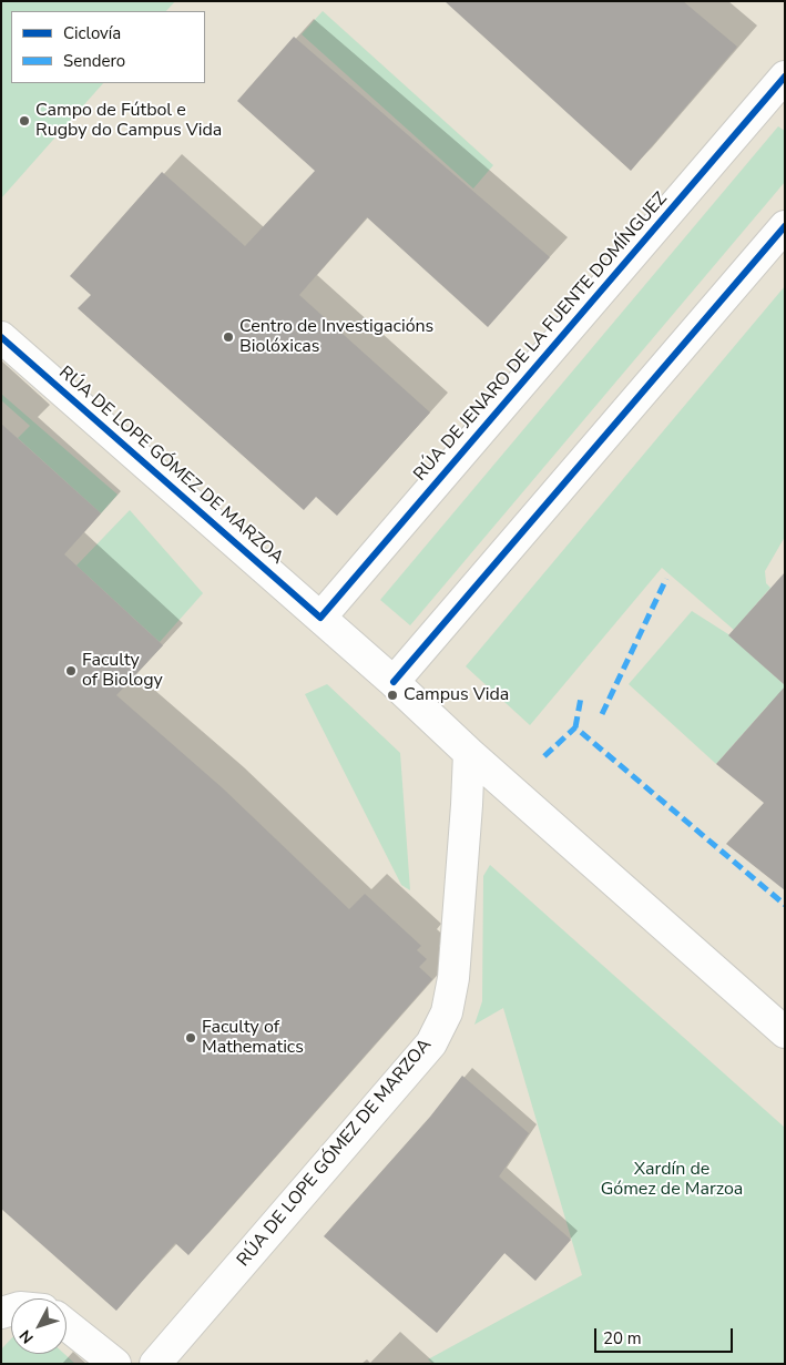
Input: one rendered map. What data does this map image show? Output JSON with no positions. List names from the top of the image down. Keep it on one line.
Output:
{"streets":{"street":["RÚA DE JENARO DE LA FUENTE DOMÍNGUEZ","RÚA DE LOPE GÓMEZ DE MARZOA"]},"crossings":[["RÚA DE JENARO DE LA FUENTE DOMÍNGUEZ","RÚA DE LOPE GÓMEZ DE MARZOA"]],"parks":["Xardín de Gómez de Marzoa"],"places":["Campo de Fútbol e Rugby do Campus Vida","Centro de Investigacións Biolóxicas","Faculty of Biology","Campus Vida","Faculty of Mathematics"],"legend":["Ciclovía","Sendero"],"scale_bar":"20 m","north":"bottom left"}
